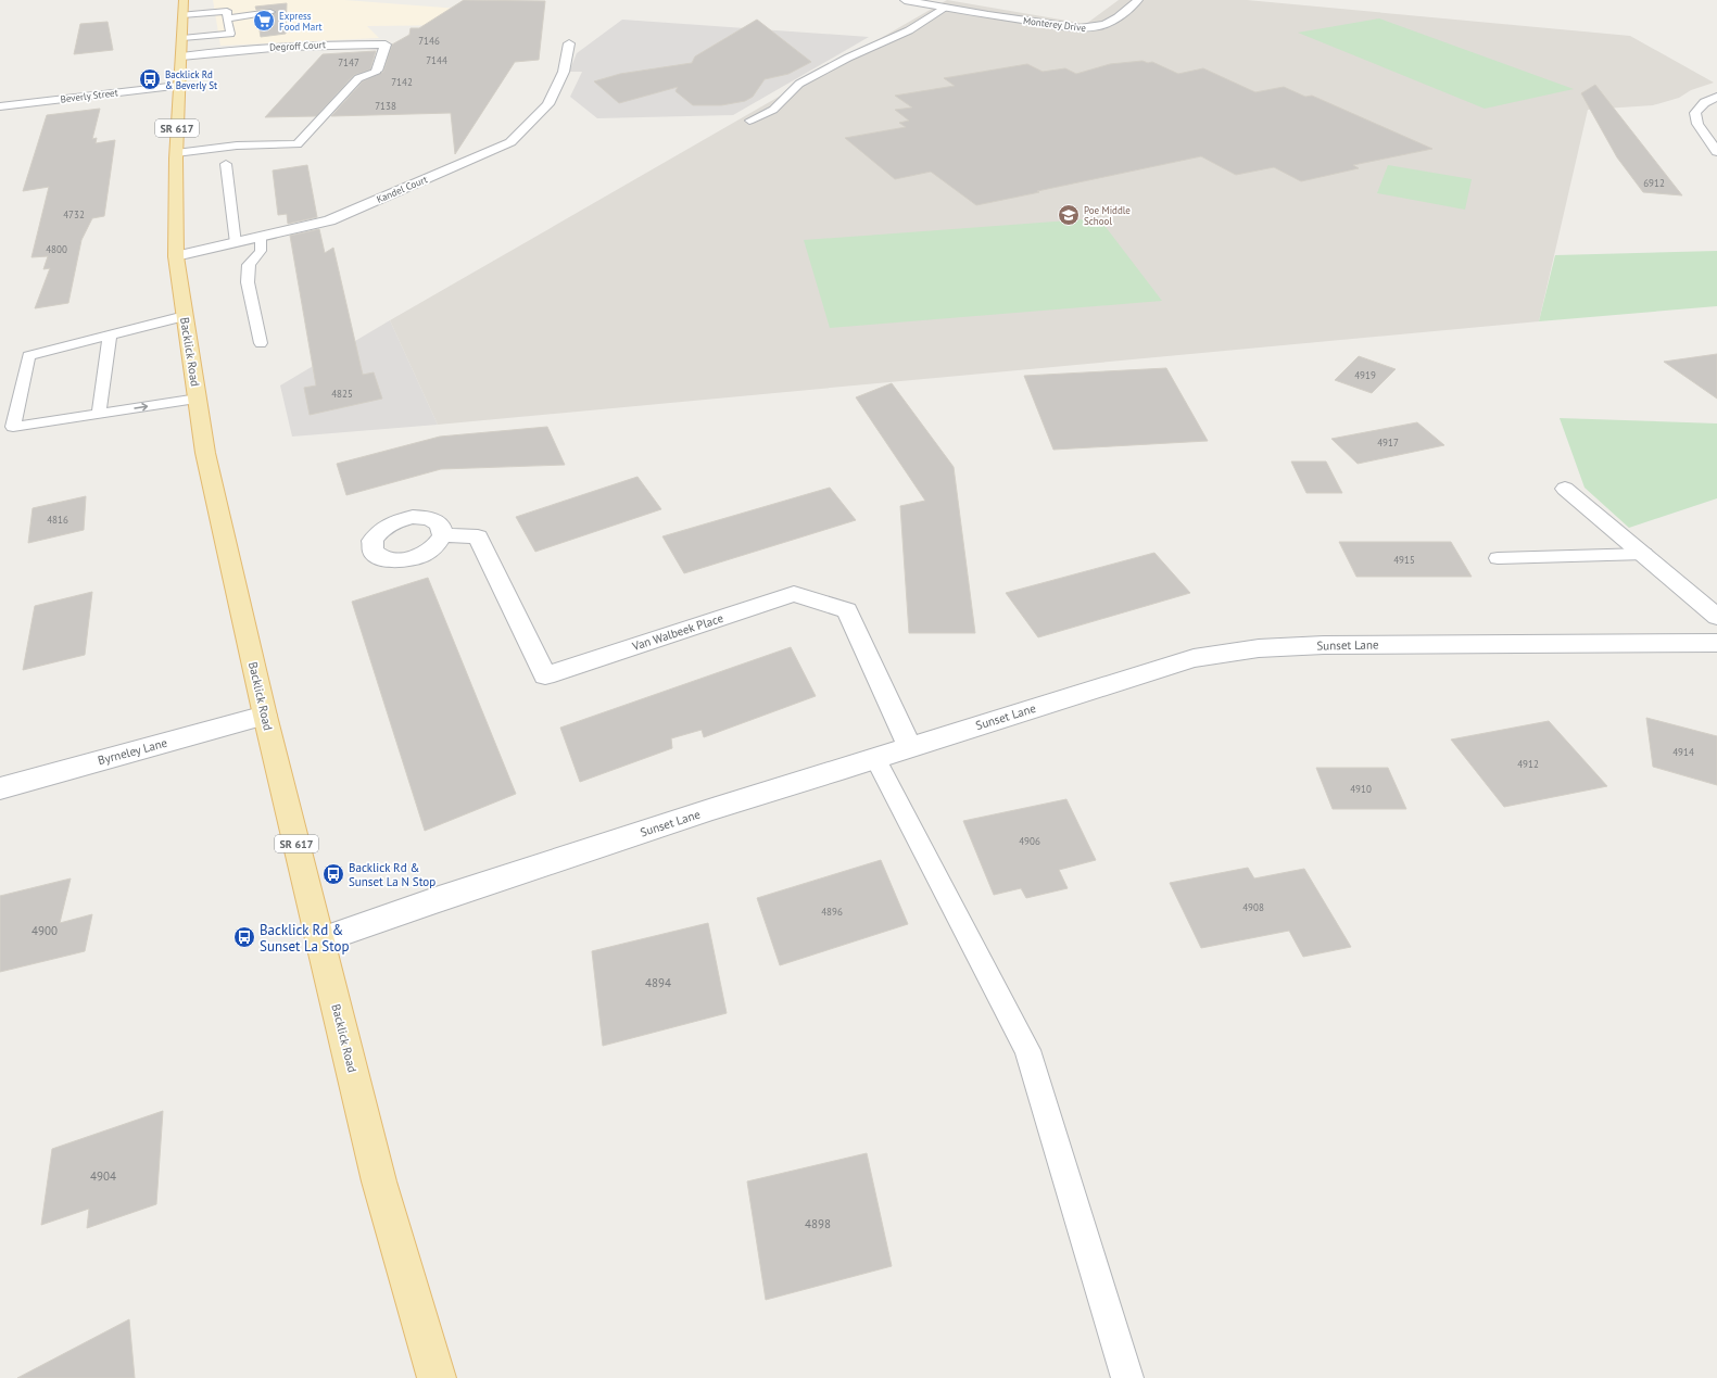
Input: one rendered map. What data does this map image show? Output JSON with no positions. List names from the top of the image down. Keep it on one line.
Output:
{"streets":{"main road":["SR 617","Backlick Road"],"street":["Monterey Drive","Degroff Court","Beverly Street","Kandel Court","Van Walbeek Place","Sunset Lane","Byrneley Lane"]},"crossings":[["Degroff Court","Backlick Road"],["Beverly Street","Backlick Road"],["Kandel Court","Backlick Road"],["Backlick Road","Sunset Lane"],["Backlick Road","Byrneley Lane"],["Van Walbeek Place","Sunset Lane"]],"places":{"supermarket":["Express Food Mart"],"bus stop":["Backlick Rd & Beverly St","Backlick Rd & Sunset La N Stop","Backlick Rd & Sunset La Stop"],"school or university":["Poe Middle School"]},"house_numbers":["7146","7144","7147","7142","7138","6912","4732","4800","4919","4825","4917","4816","4915","4914","4912","4910","4906","4908","4896","4900","4894","4904","4898"]}
